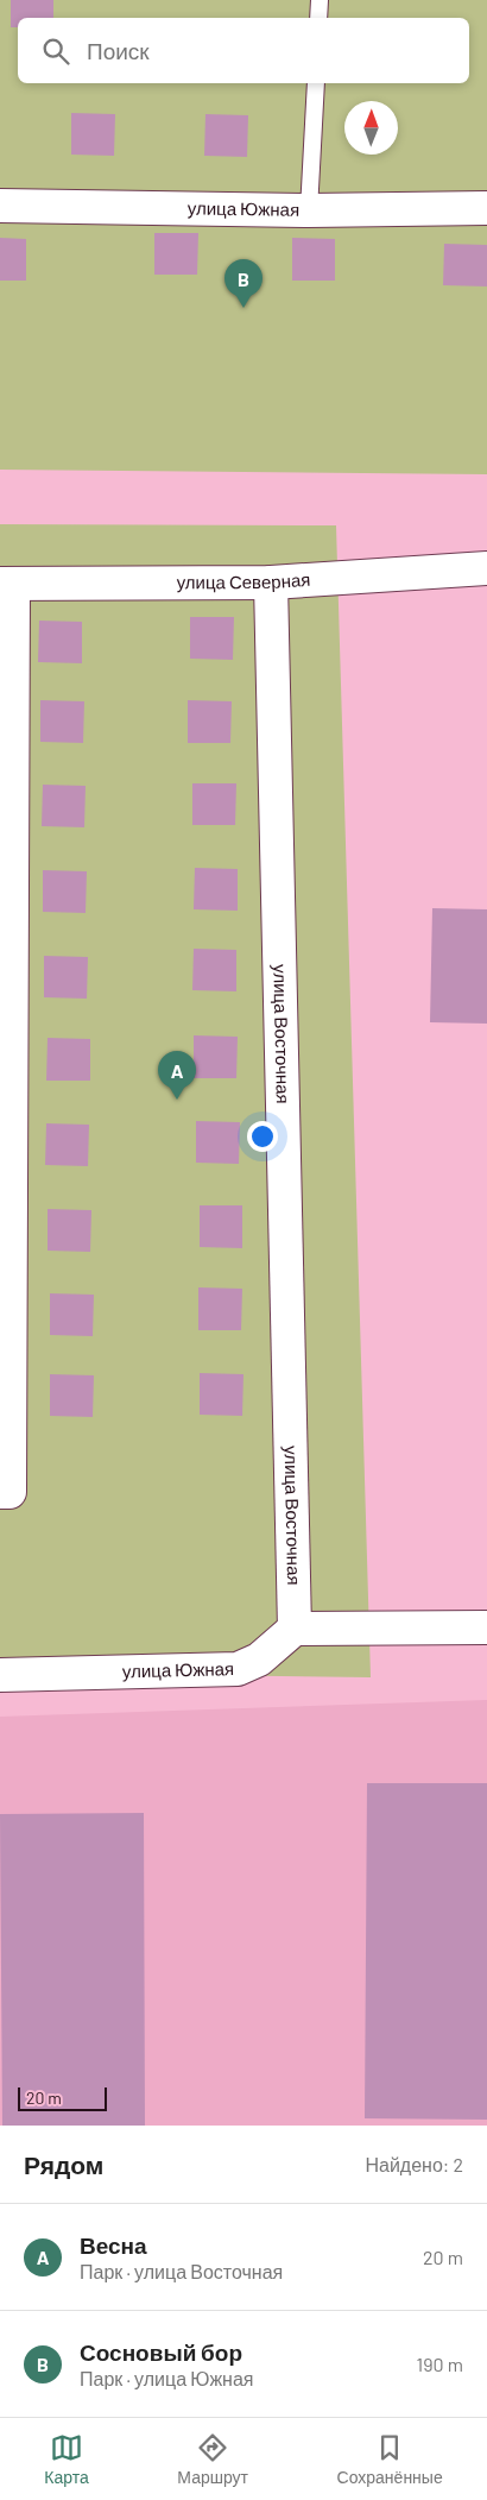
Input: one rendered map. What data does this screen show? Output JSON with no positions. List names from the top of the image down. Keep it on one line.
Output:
{"streets":{"street":["улица Южная","улица Северная","улица Восточная"]},"crossings":[["улица Южная","улица Восточная"],["улица Северная","улица Восточная"]],"scale_bar":"20 m","north":"top","page":{"search":"Поиск","pins":["B","A"],"scale":"20 m","heading":["Рядом","Найдено: 2"],"list":[{"mark":"A","name":"Весна","note":"Парк · улица Восточная","value":"20 m"},{"mark":"B","name":"Сосновый бор","note":"Парк · улица Южная","value":"190 m"}],"nav":["Карта","Маршрут","Сохранённые"]}}
